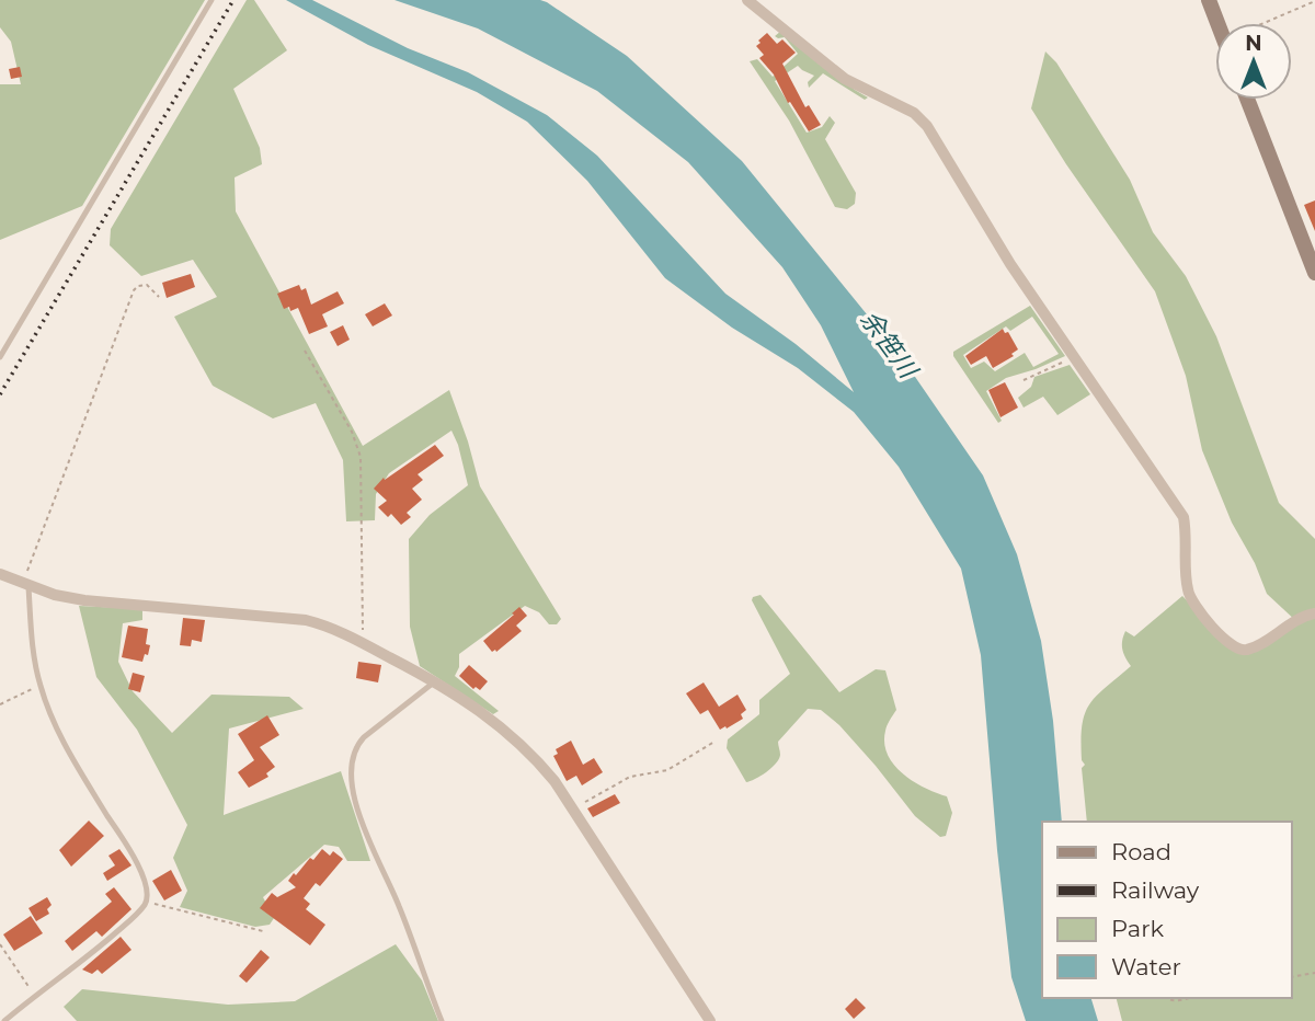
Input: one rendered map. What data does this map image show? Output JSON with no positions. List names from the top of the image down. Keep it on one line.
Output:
{"water":["余笹川"],"legend":["Road","Railway","Park","Water"],"north":"top"}
